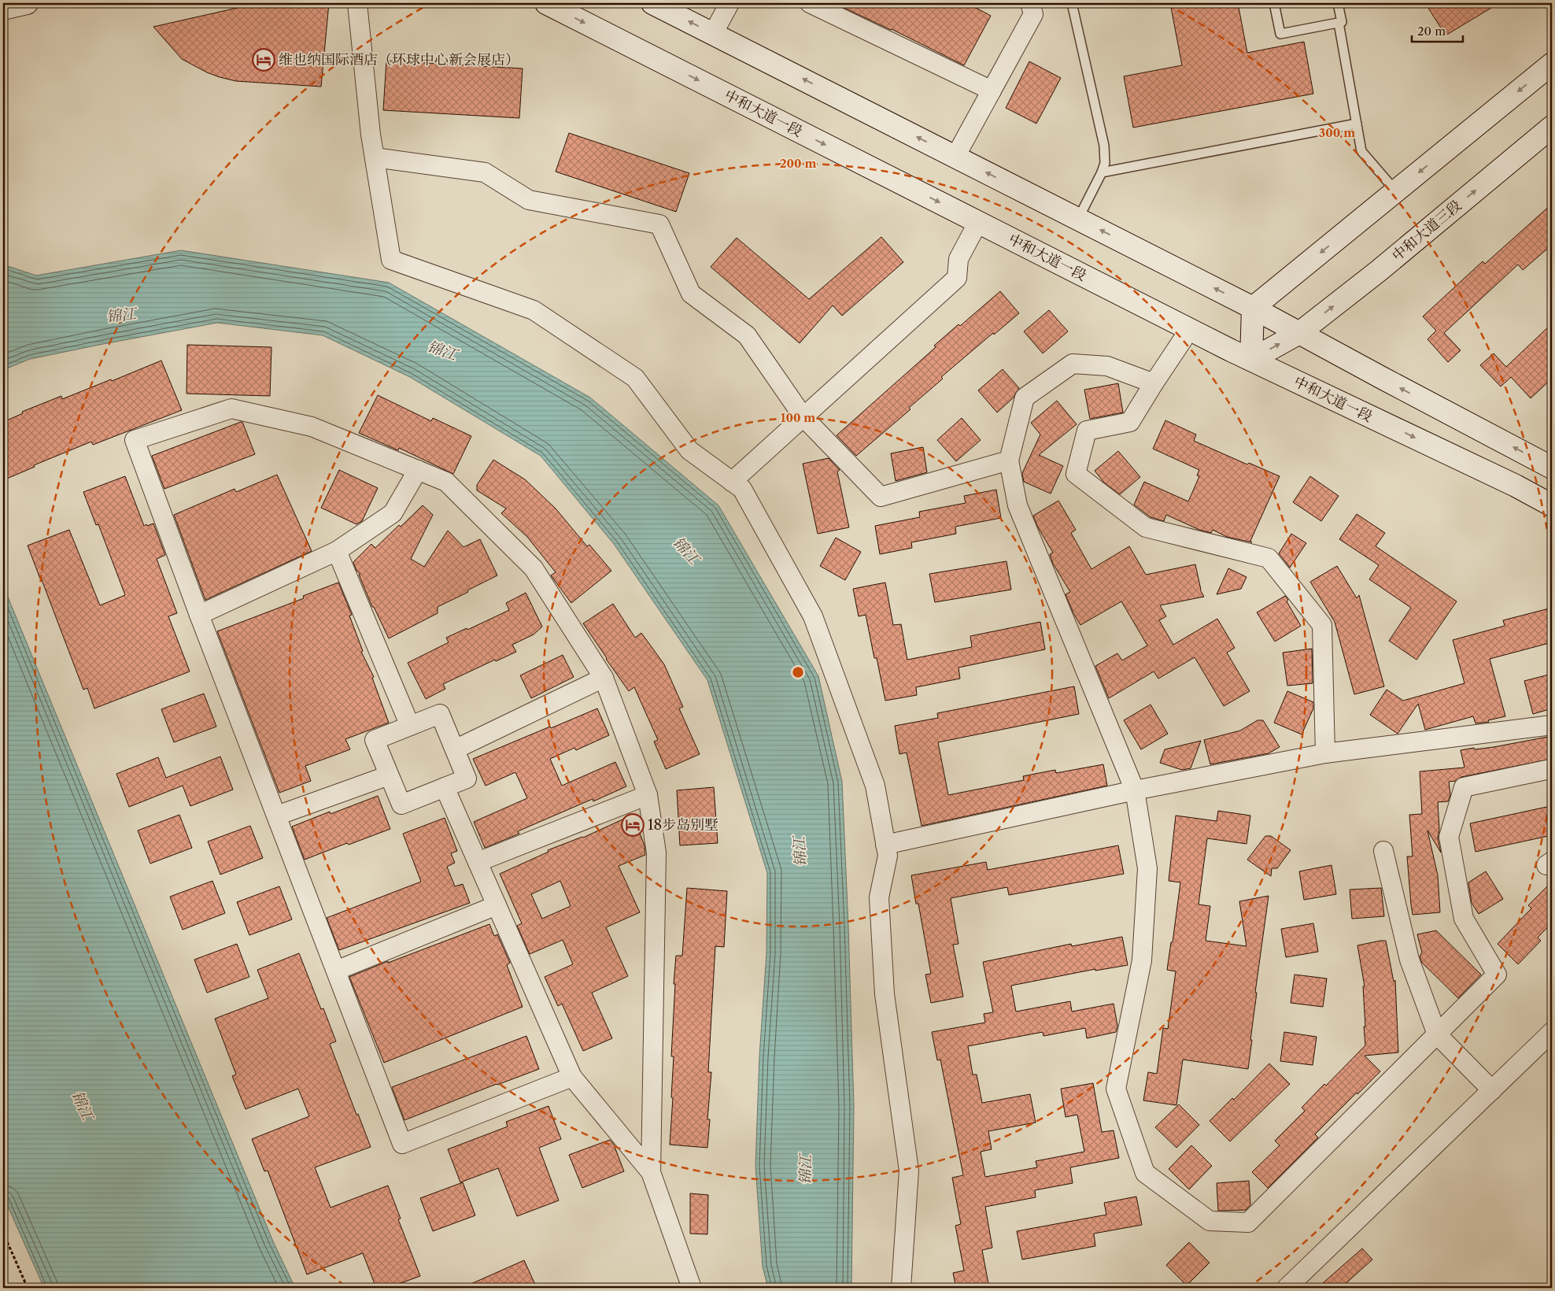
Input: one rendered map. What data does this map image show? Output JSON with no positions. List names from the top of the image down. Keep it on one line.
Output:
{"streets":{"main road":["中和大道一段","中和大道三段"]},"crossings":[["中和大道一段","中和大道三段"]],"water":["锦江"],"places":{"hotel":["维也纳国际酒店（环球中心新会展店）","18步岛别墅"]},"scale_bar":"20 m","rings":["300 m","200 m","100 m"]}
